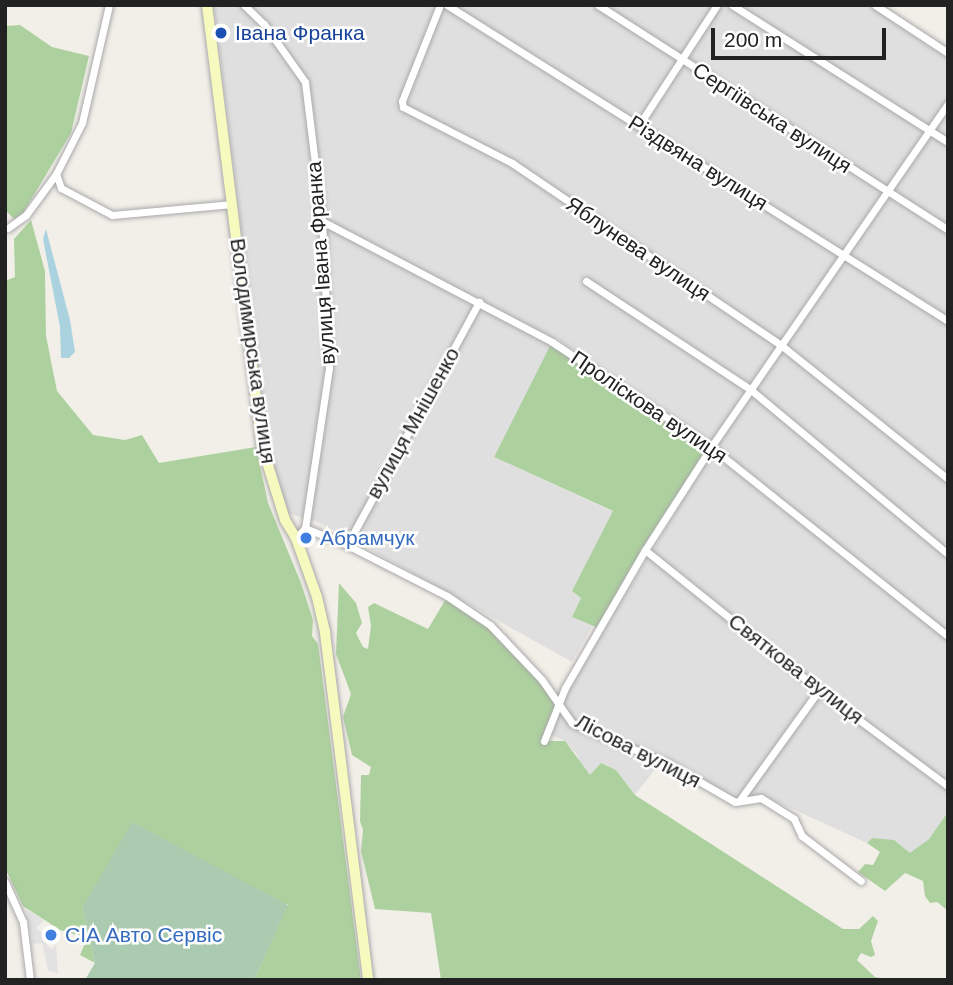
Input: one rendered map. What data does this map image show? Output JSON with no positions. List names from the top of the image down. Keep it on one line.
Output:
{"streets":{"main road":["Володимирська вулиця"],"street":["Сергіївська вулиця","Різдвяна вулиця","Яблунева вулиця","вулиця Івана Франка","Проліскова вулиця","вулиця Мнішенко","Святкова вулиця","Лісова вулиця"]},"crossings":[["вулиця Івана Франка","Проліскова вулиця"],["вулиця Івана Франка","Лісова вулиця"],["Проліскова вулиця","вулиця Мнішенко"],["вулиця Мнішенко","Лісова вулиця"]],"places":["Івана Франка","Абрамчук","СІА Авто Сервіс"],"scale_bar":"200 m"}
